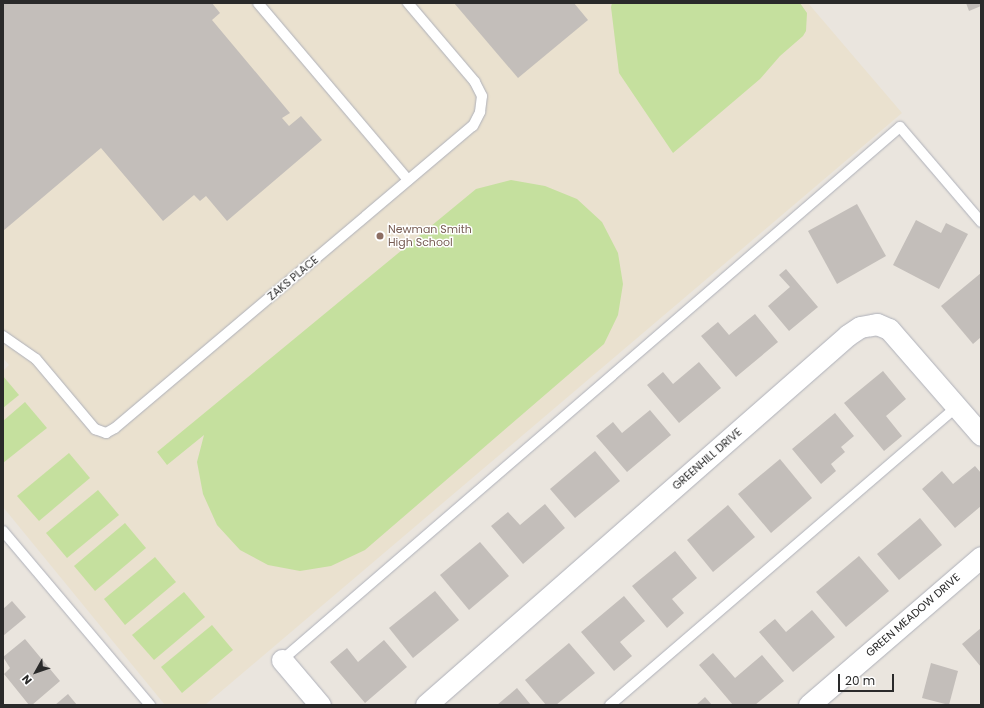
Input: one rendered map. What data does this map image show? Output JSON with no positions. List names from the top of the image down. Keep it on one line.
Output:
{"streets":{"street":["GREENHILL DRIVE","GREEN MEADOW DRIVE"],"lane":["ZAKS PLACE"]},"places":["Newman Smith High School"],"scale_bar":"20 m","north":"bottom left"}
